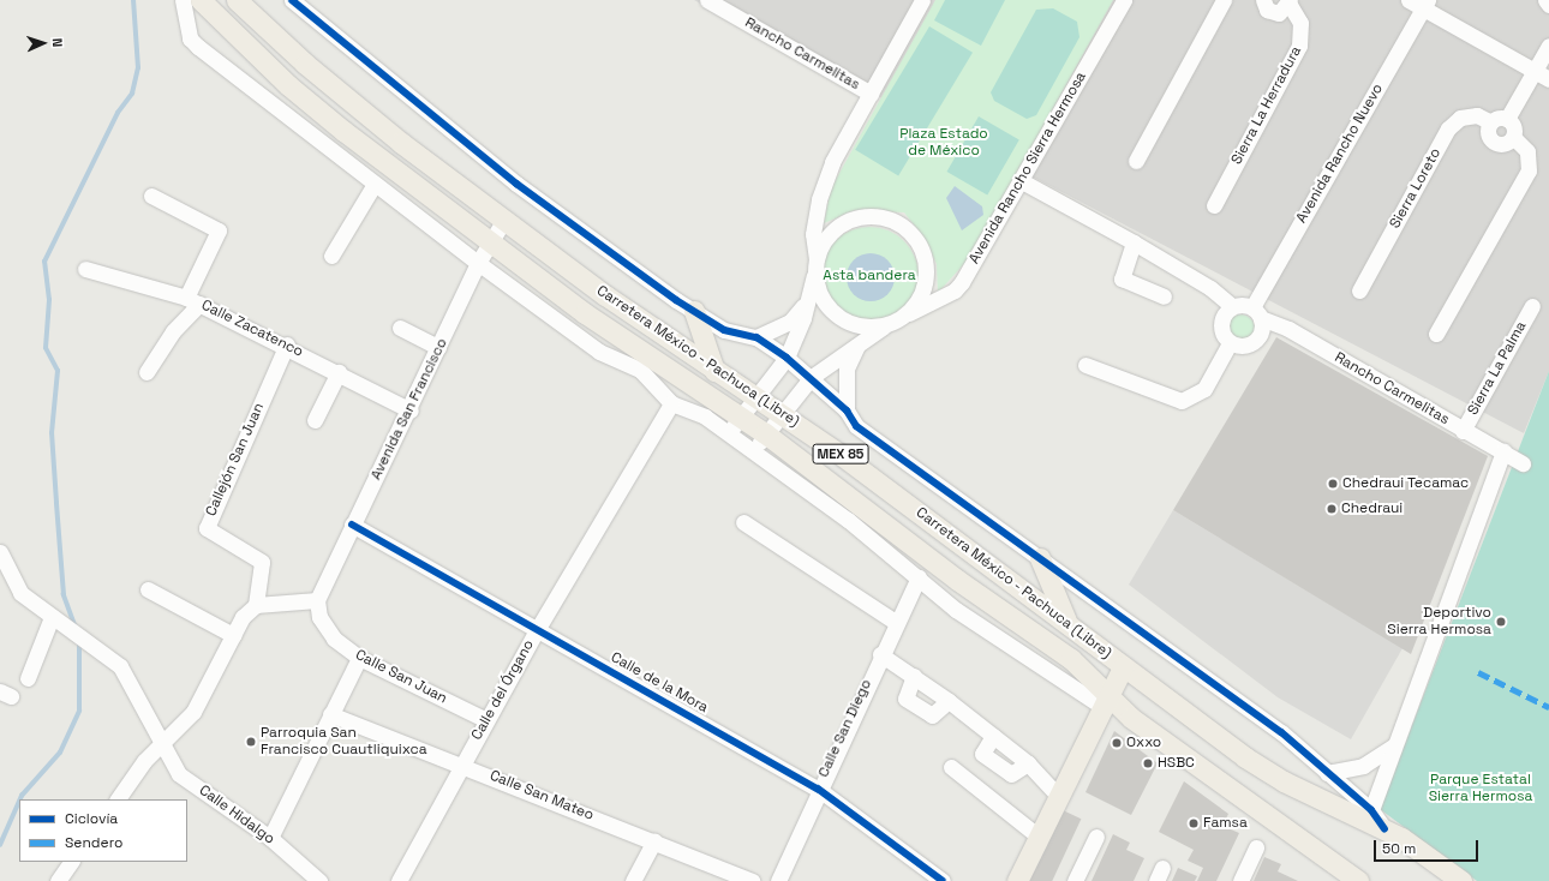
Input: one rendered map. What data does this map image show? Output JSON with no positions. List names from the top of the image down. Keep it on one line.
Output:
{"streets":{"main road":["Carretera México - Pachuca (Libre)","MEX 85"],"street":["Rancho Carmelitas","Sierra La Herradura","Avenida Rancho Nuevo","Avenida Rancho Sierra Hermosa","Sierra Loreto","Calle Zacatenco","Sierra La Palma","Avenida San Francisco","Callejón San Juan","Calle San Juan","Calle de la Mora","Calle del Órgano","Calle San Diego","Calle San Mateo","Calle Hidalgo"]},"crossings":[["Rancho Carmelitas","Avenida Rancho Nuevo"],["Rancho Carmelitas","Sierra La Palma"],["Calle Zacatenco","Avenida San Francisco"],["Calle Zacatenco","Callejón San Juan"],["Carretera México - Pachuca (Libre)","Avenida San Francisco"],["Avenida San Francisco","Calle San Juan"],["Avenida San Francisco","Calle de la Mora"],["Calle San Juan","Calle del Órgano"],["Calle de la Mora","Calle del Órgano"],["Calle de la Mora","Calle San Diego"],["Calle del Órgano","Calle San Mateo"]],"parks":["Plaza Estado de México","Asta bandera","Parque Estatal Sierra Hermosa"],"places":["Chedraui Tecamac","Chedraui","Deportivo Sierra Hermosa","Parroquia San Francisco Cuautliquixca","Oxxo","HSBC","Famsa"],"legend":["Ciclovía","Sendero"],"scale_bar":"50 m","north":"right"}
